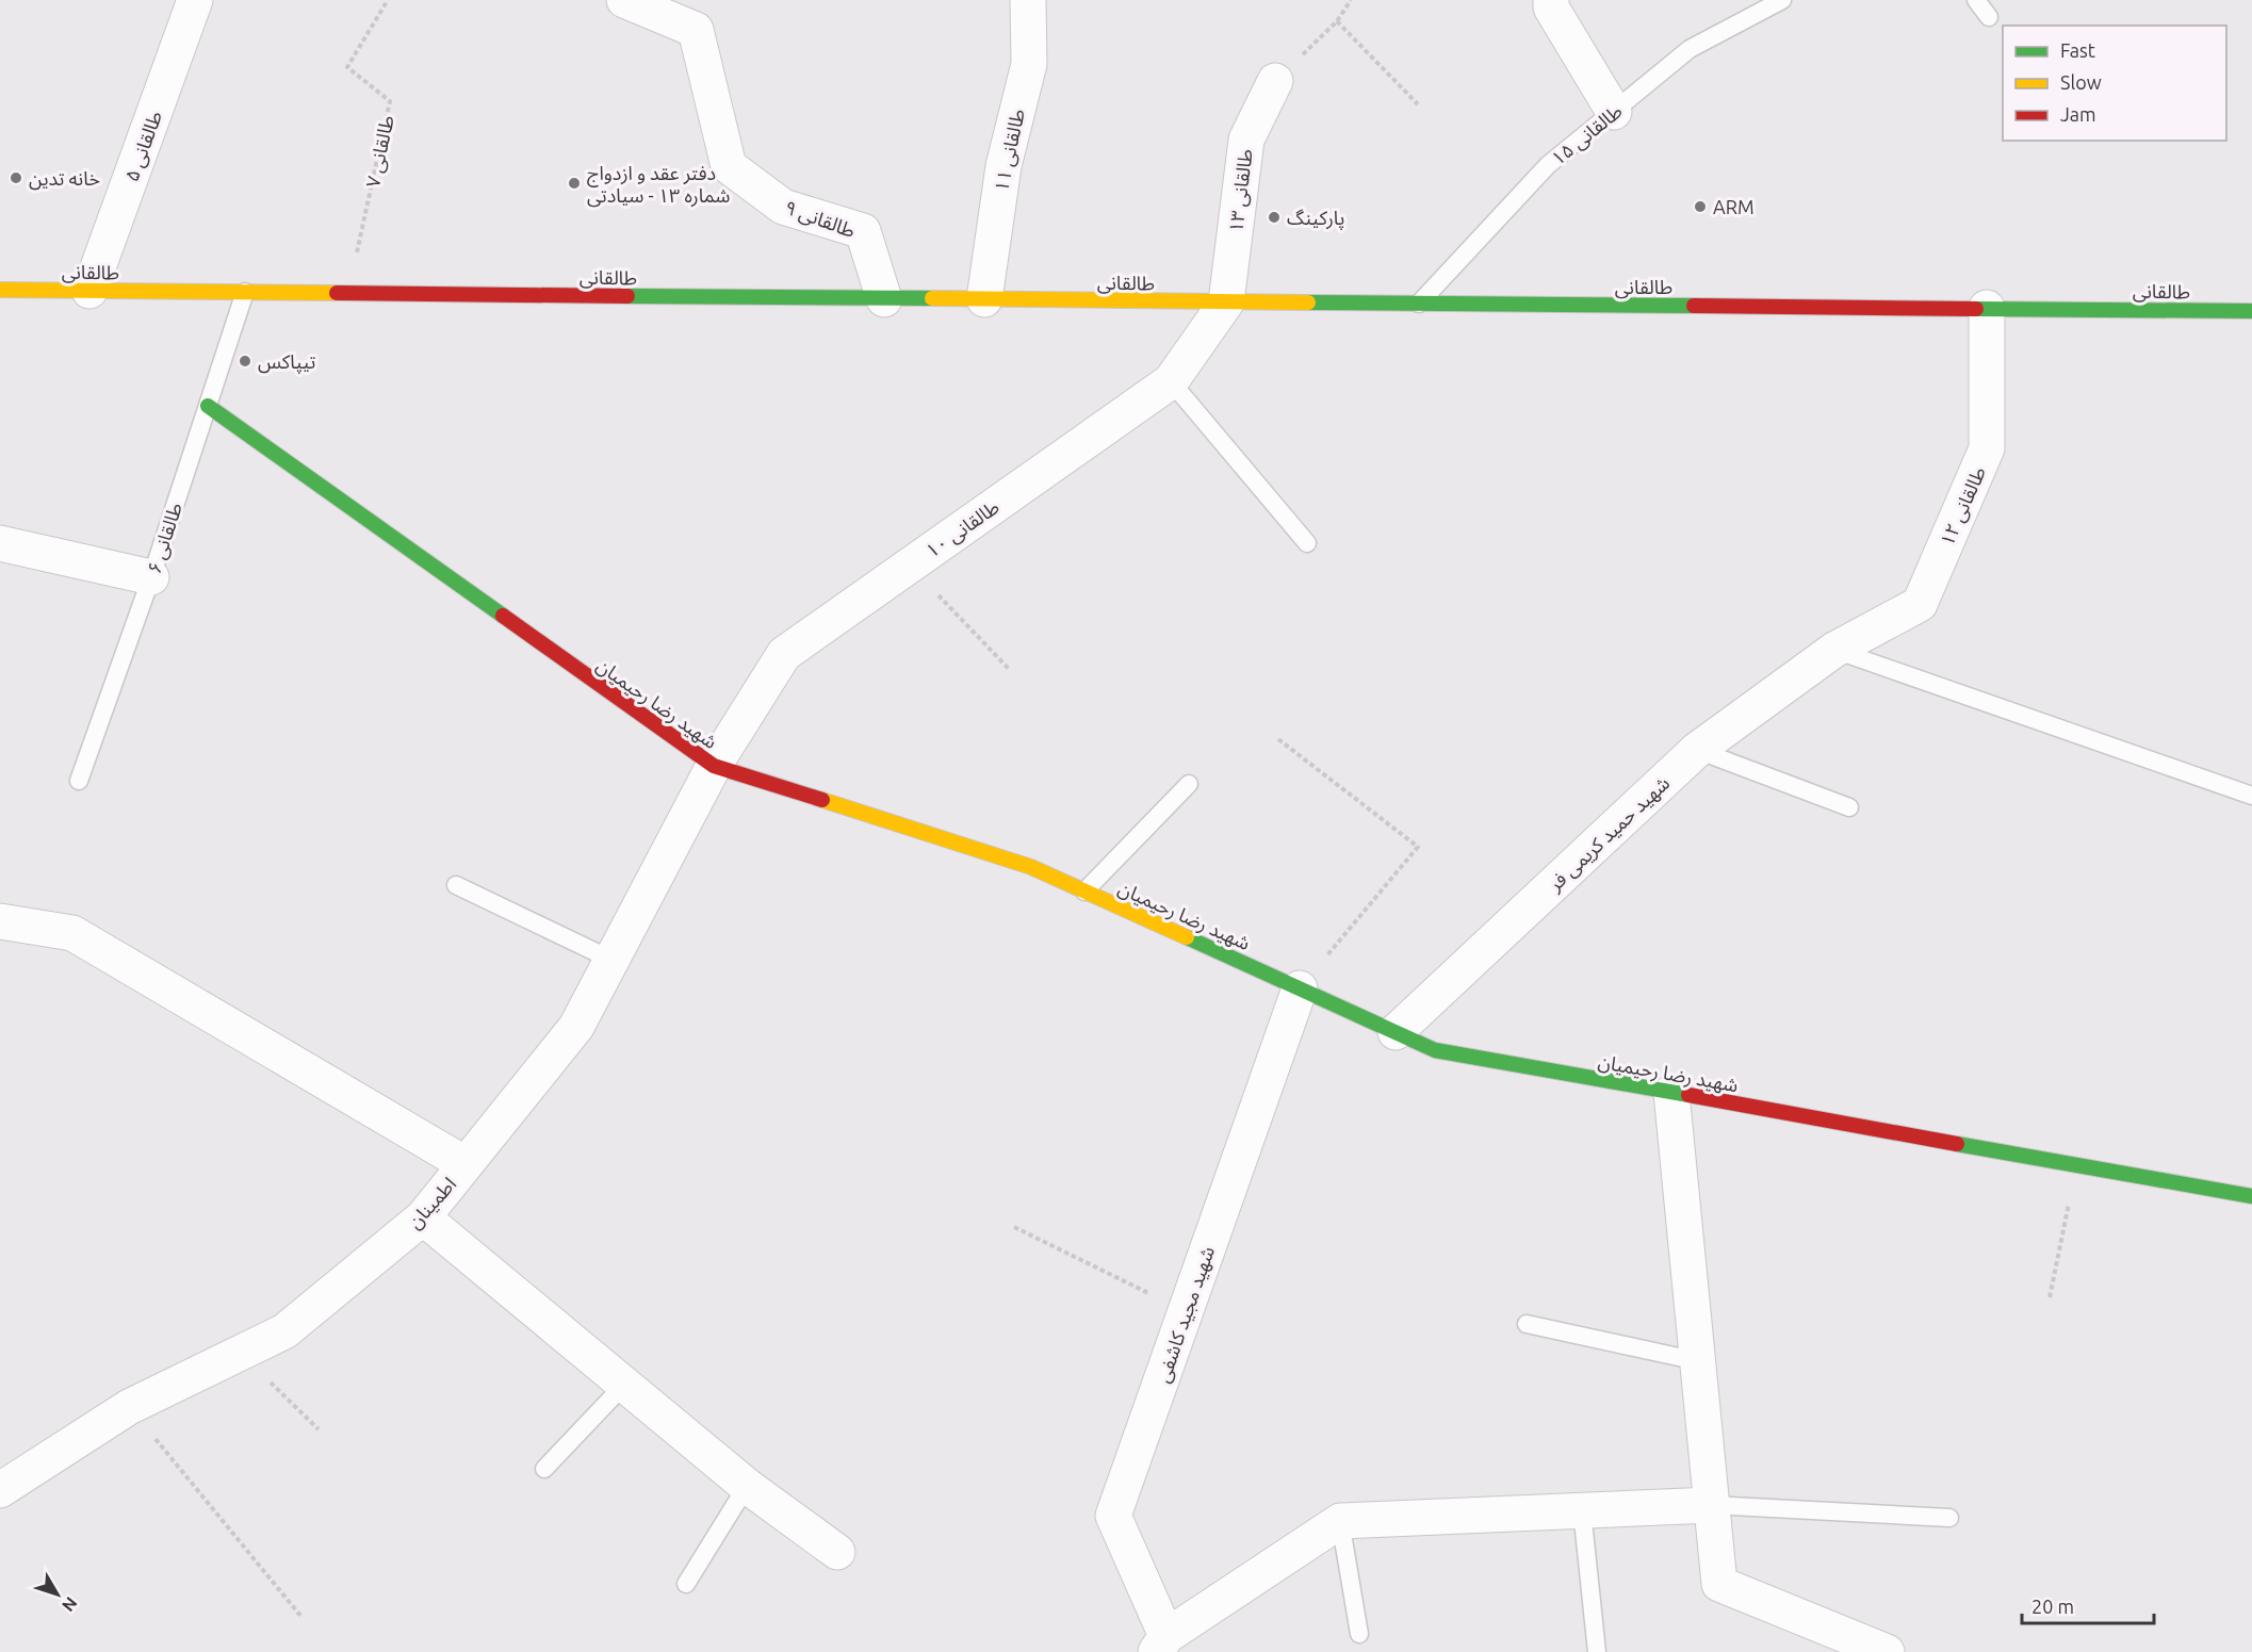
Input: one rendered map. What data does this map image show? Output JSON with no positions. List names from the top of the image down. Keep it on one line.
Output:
{"streets":{"main road":["طالقانی","شهید رضا رحیمیان"],"street":["طالقانی ۵","طالقانی ۱۱","طالقانی ۱۳","طالقانی ۹","طالقانی ۱۲","طالقانی ۱۰","شهید حمید کریمی فر","اطمینان","شهید مجید کاشفی"],"lane":["طالقانی ۱۵","طالقانی ۶"],"path":["طالقانی ۷"]},"crossings":[["طالقانی ۱۵","طالقانی"],["طالقانی ۵","طالقانی"],["طالقانی ۱۱","طالقانی"],["طالقانی ۷","طالقانی"],["طالقانی ۱۳","طالقانی"],["طالقانی ۱۳","طالقانی ۱۰"],["طالقانی ۹","طالقانی"],["طالقانی","طالقانی ۱۲"],["طالقانی","طالقانی ۱۰"],["طالقانی","طالقانی ۶"],["طالقانی ۱۲","شهید حمید کریمی فر"],["طالقانی ۱۰","شهید رضا رحیمیان"],["طالقانی ۱۰","اطمینان"],["طالقانی ۶","شهید رضا رحیمیان"],["شهید رضا رحیمیان","شهید حمید کریمی فر"],["شهید رضا رحیمیان","اطمینان"],["شهید رضا رحیمیان","شهید مجید کاشفی"]],"places":["خانه تدین","دفتر عقد و ازدواج شماره ۱۳ - سیادتی","ARM","پارکینگ","تیپاکس"],"legend":["Fast","Slow","Jam"],"scale_bar":"20 m","north":"bottom right"}
